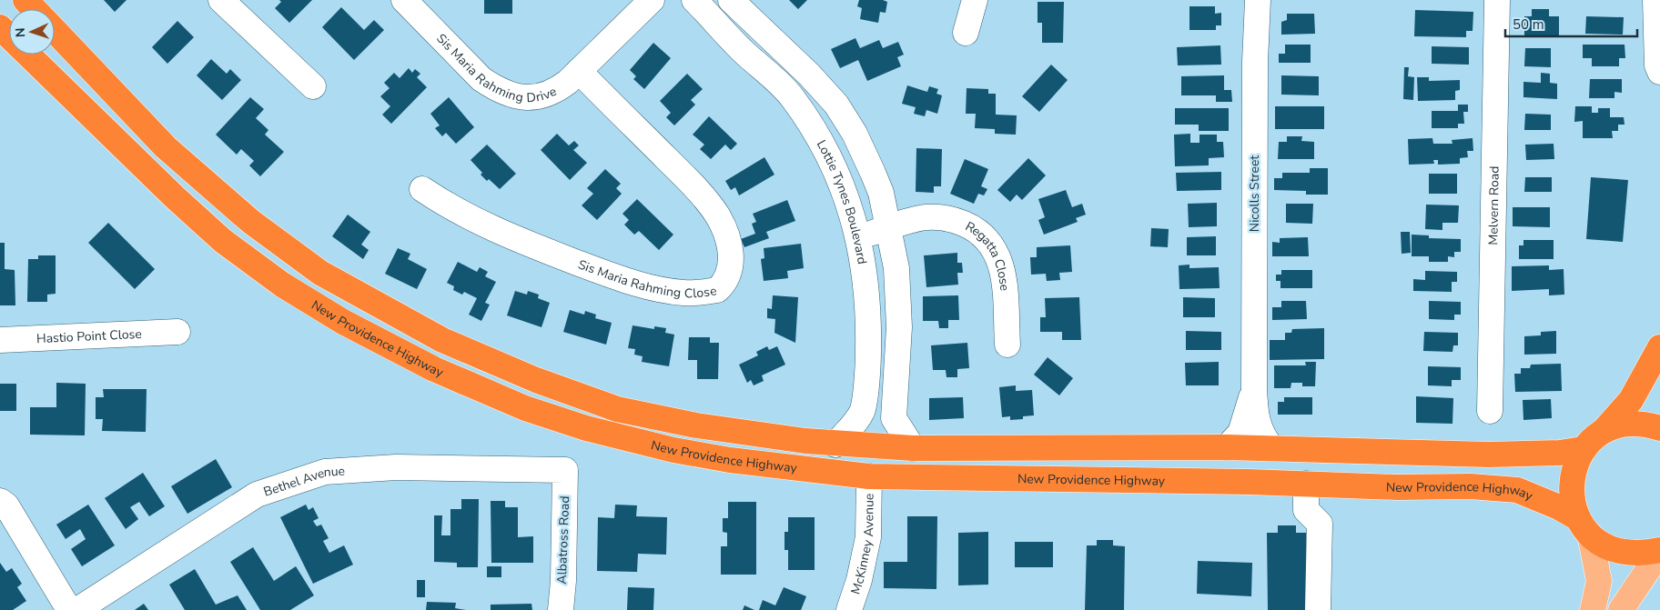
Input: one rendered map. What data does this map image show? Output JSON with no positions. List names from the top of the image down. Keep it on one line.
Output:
{"streets":{"highway":["New Providence Highway"],"street":["Sis Maria Rahming Drive","Nicolls Street","Lottie Tynes Boulevard","Melvern Road","Regatta Close","Sis Maria Rahming Close","Hastio Point Close","Bethel Avenue","Albatross Road","McKinney Avenue"]},"crossings":[["Sis Maria Rahming Drive","Sis Maria Rahming Close"],["Lottie Tynes Boulevard","Regatta Close"],["Lottie Tynes Boulevard","New Providence Highway"],["New Providence Highway","McKinney Avenue"],["Bethel Avenue","Albatross Road"]],"scale_bar":"50 m","north":"left"}
